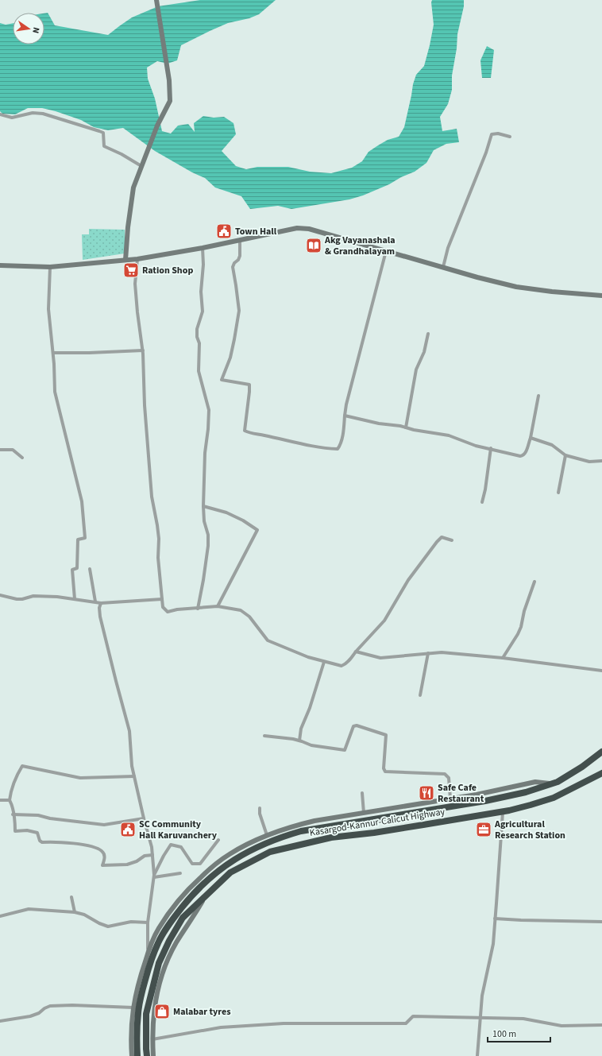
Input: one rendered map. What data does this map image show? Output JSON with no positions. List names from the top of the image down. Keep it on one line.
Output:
{"streets":{"highway":["Kasargod-Kannur-Calicut Highway"]},"places":{"public building":["Town Hall","SC Community Hall Karuvanchery"],"library":["Akg Vayanashala & Grandhalayam"],"supermarket":["Ration Shop"],"restaurant":["Safe Cafe Restaurant"],"office":["Agricultural Research Station"],"shop":["Malabar tyres"]},"scale_bar":"100 m","north":"right"}
